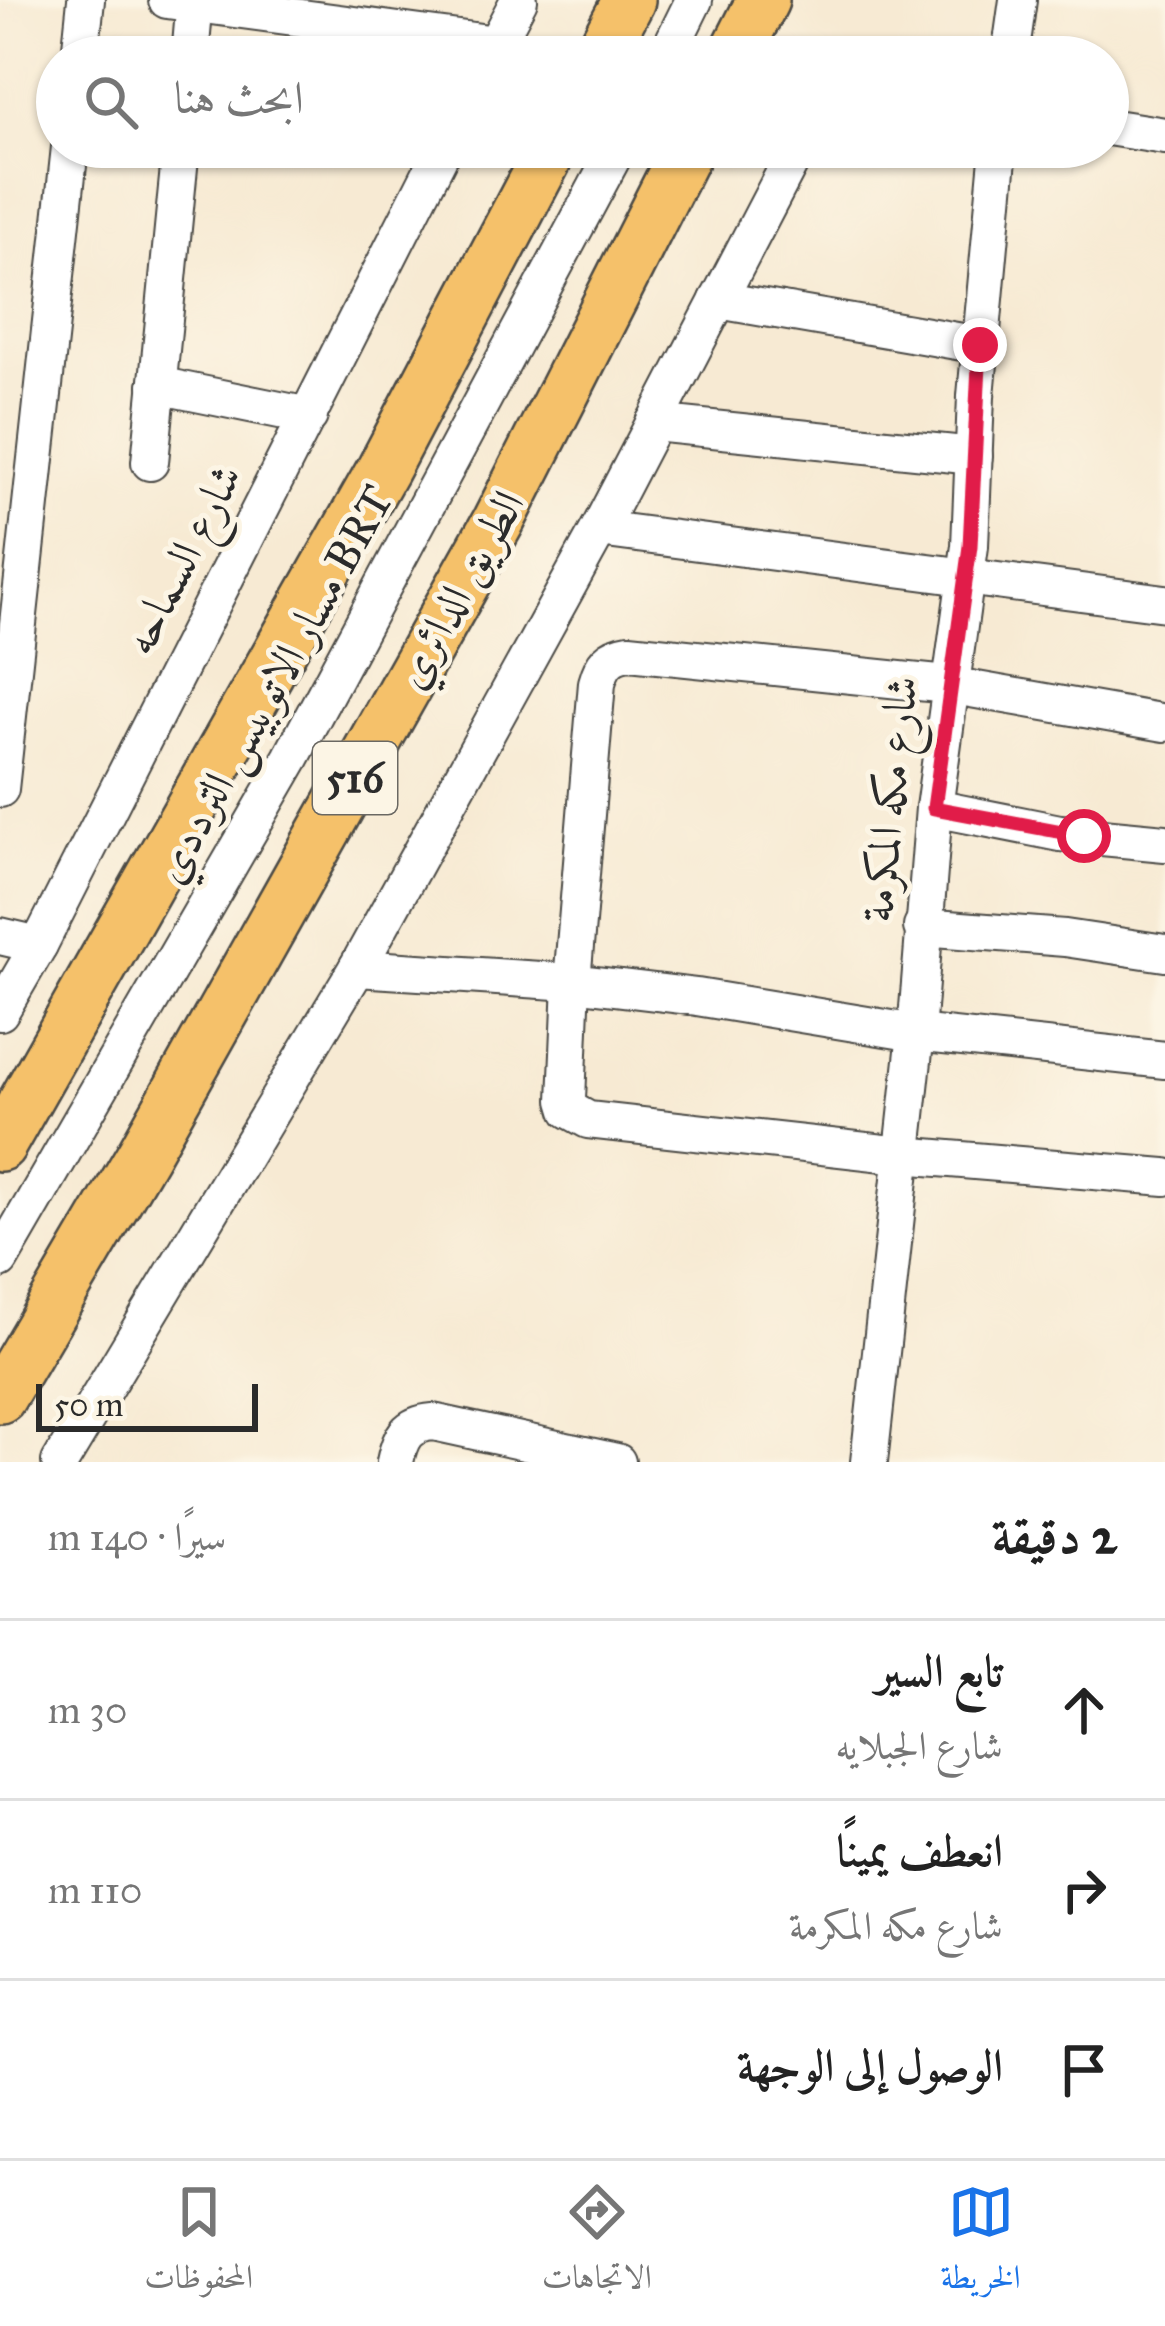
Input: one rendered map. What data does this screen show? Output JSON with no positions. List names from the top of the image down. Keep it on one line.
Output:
{"streets":{"highway":["الطريق الدائري","516"],"street":["شارع السماحه","مسار الاتوبيس الترددي BRT","شارع مكه المكرمة"]},"scale_bar":"50 m","page":{"search":"ابحث هنا","scale":"50 m","heading":["2 دقيقة","سيرًا · 140 m"],"list":[["تابع السير","شارع الجبلايه","30 m"],["انعطف يمينًا","شارع مكه المكرمة","110 m"],"الوصول إلى الوجهة"],"nav":["الخريطة","الاتجاهات","المحفوظات"]}}
